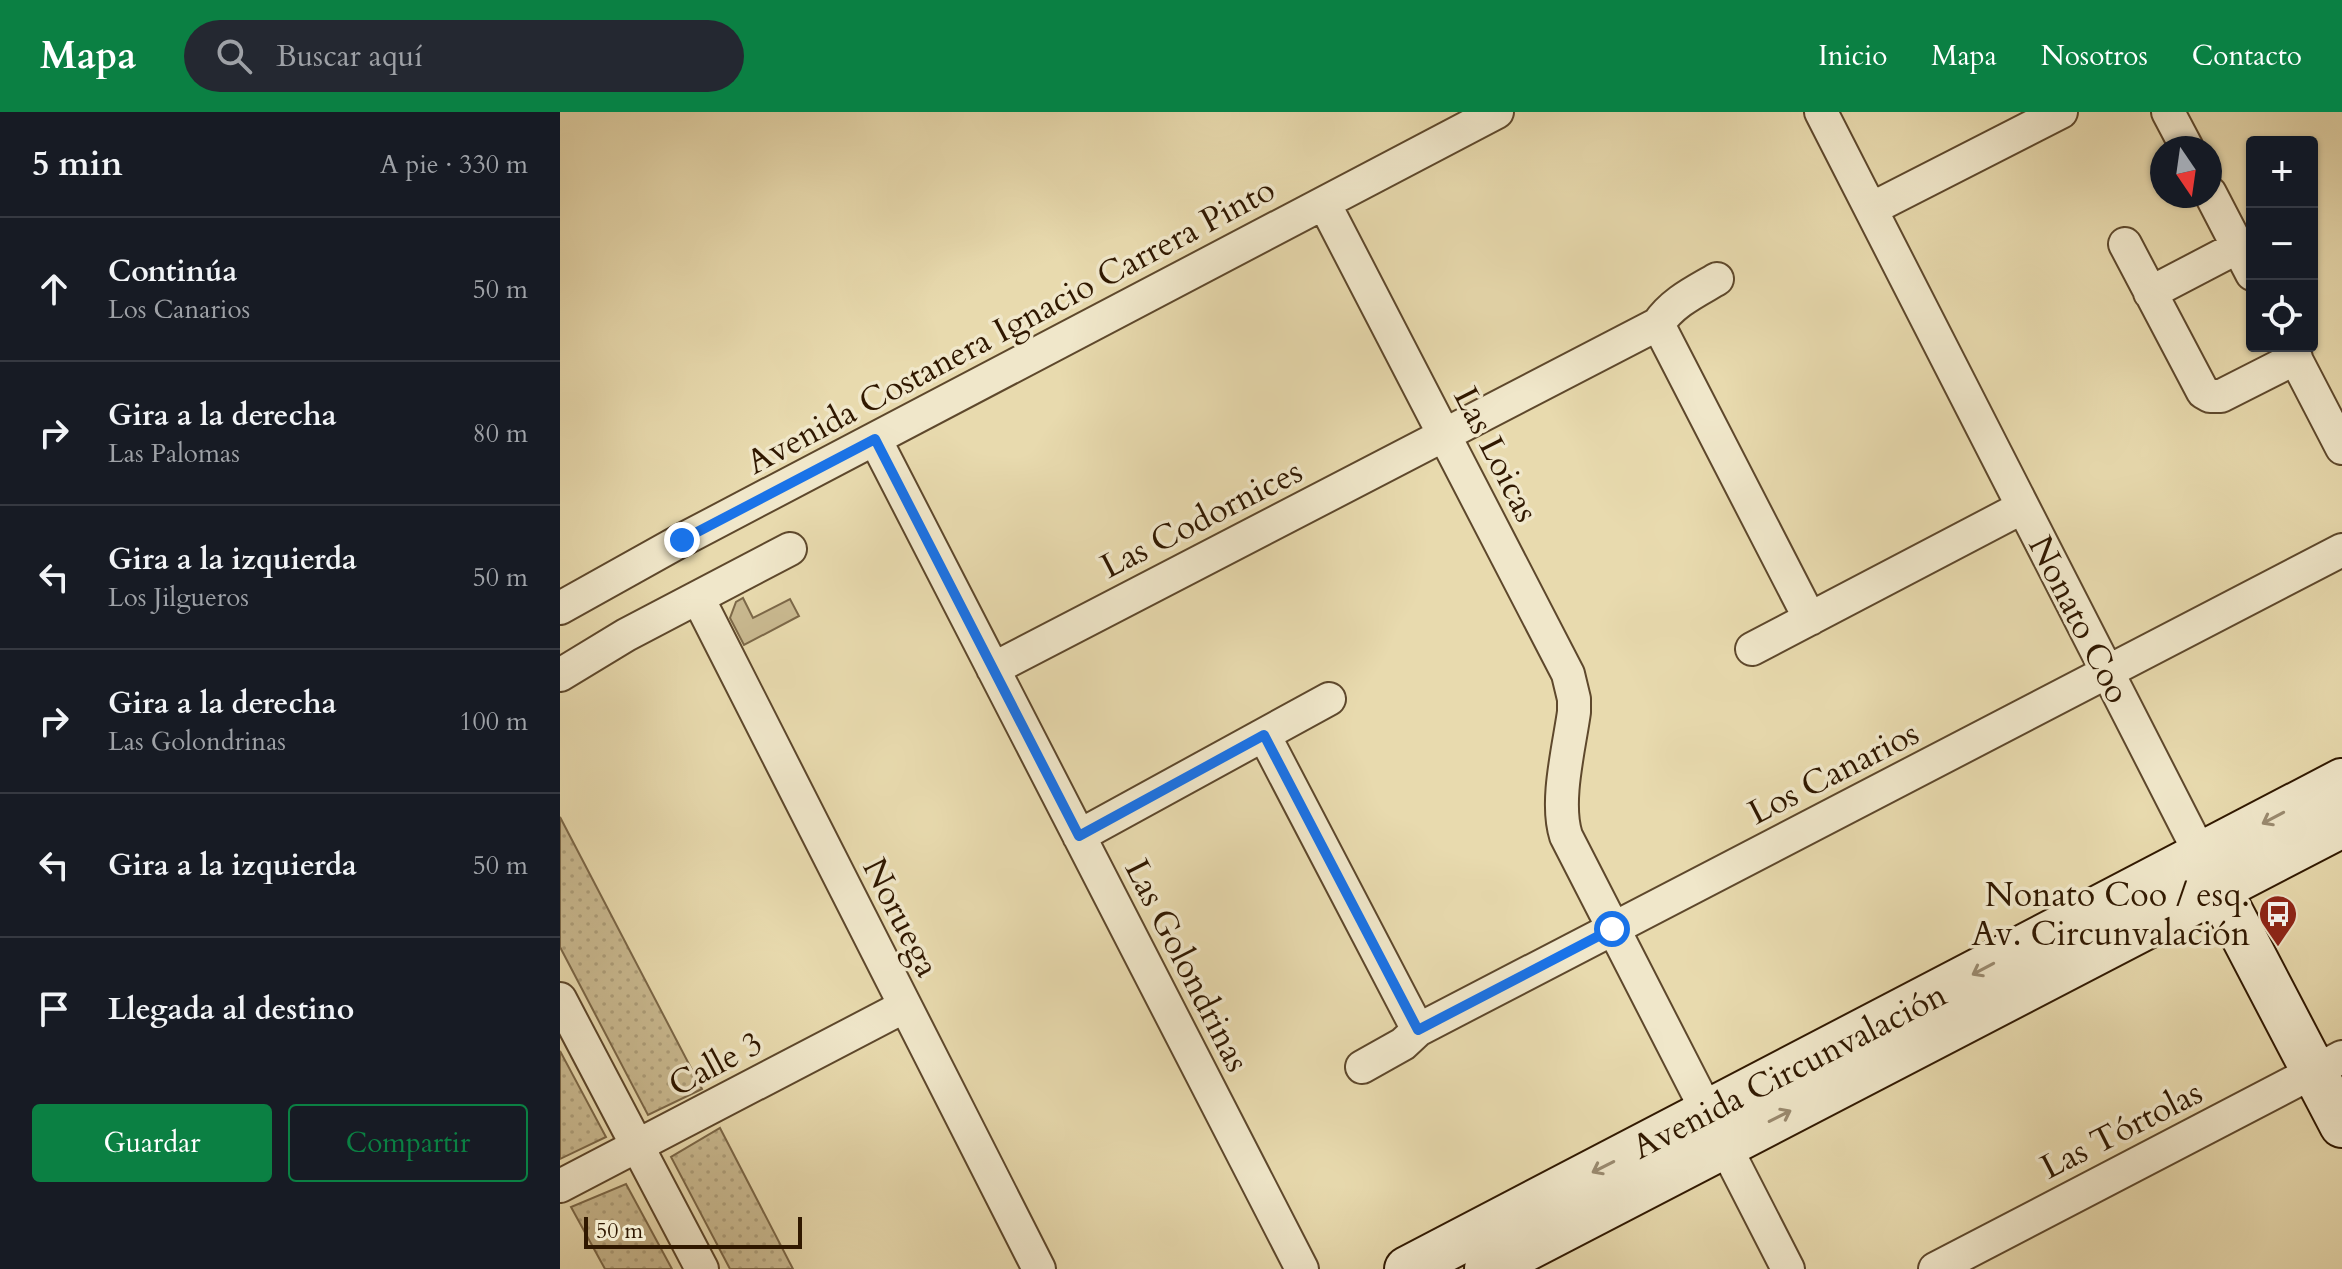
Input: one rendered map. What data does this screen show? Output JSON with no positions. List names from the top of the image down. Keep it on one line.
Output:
{"streets":{"street":["Avenida Costanera Ignacio Carrera Pinto","Las Loicas","Las Codornices","Nonato Coo","Los Canarios","Noruega","Las Golondrinas","Calle 3","Avenida Circunvalación","Las Tórtolas"]},"crossings":[["Avenida Costanera Ignacio Carrera Pinto","Las Loicas"],["Avenida Costanera Ignacio Carrera Pinto","Las Golondrinas"],["Las Loicas","Las Codornices"],["Las Loicas","Los Canarios"],["Las Loicas","Avenida Circunvalación"],["Las Codornices","Las Golondrinas"],["Nonato Coo","Los Canarios"],["Nonato Coo","Avenida Circunvalación"],["Nonato Coo","Las Tórtolas"],["Noruega","Calle 3"]],"places":{"bus stop":["Nonato Coo / esq. Av. Circunvalación"]},"scale_bar":"50 m","north":"bottom","page":{"header":"Mapa","search":"Buscar aquí","nav":["Inicio","Mapa","Nosotros","Contacto"],"heading":["5 min","A pie · 330 m"],"map_buttons":["+","−"],"list":[["Continúa","Los Canarios","50 m"],["Gira a la derecha","Las Palomas","80 m"],["Gira a la izquierda","Los Jilgueros","50 m"],["Gira a la derecha","Las Golondrinas","100 m"],["Gira a la izquierda","50 m"],"Llegada al destino"],"buttons":["Guardar","Compartir"],"scale":"50 m"}}
